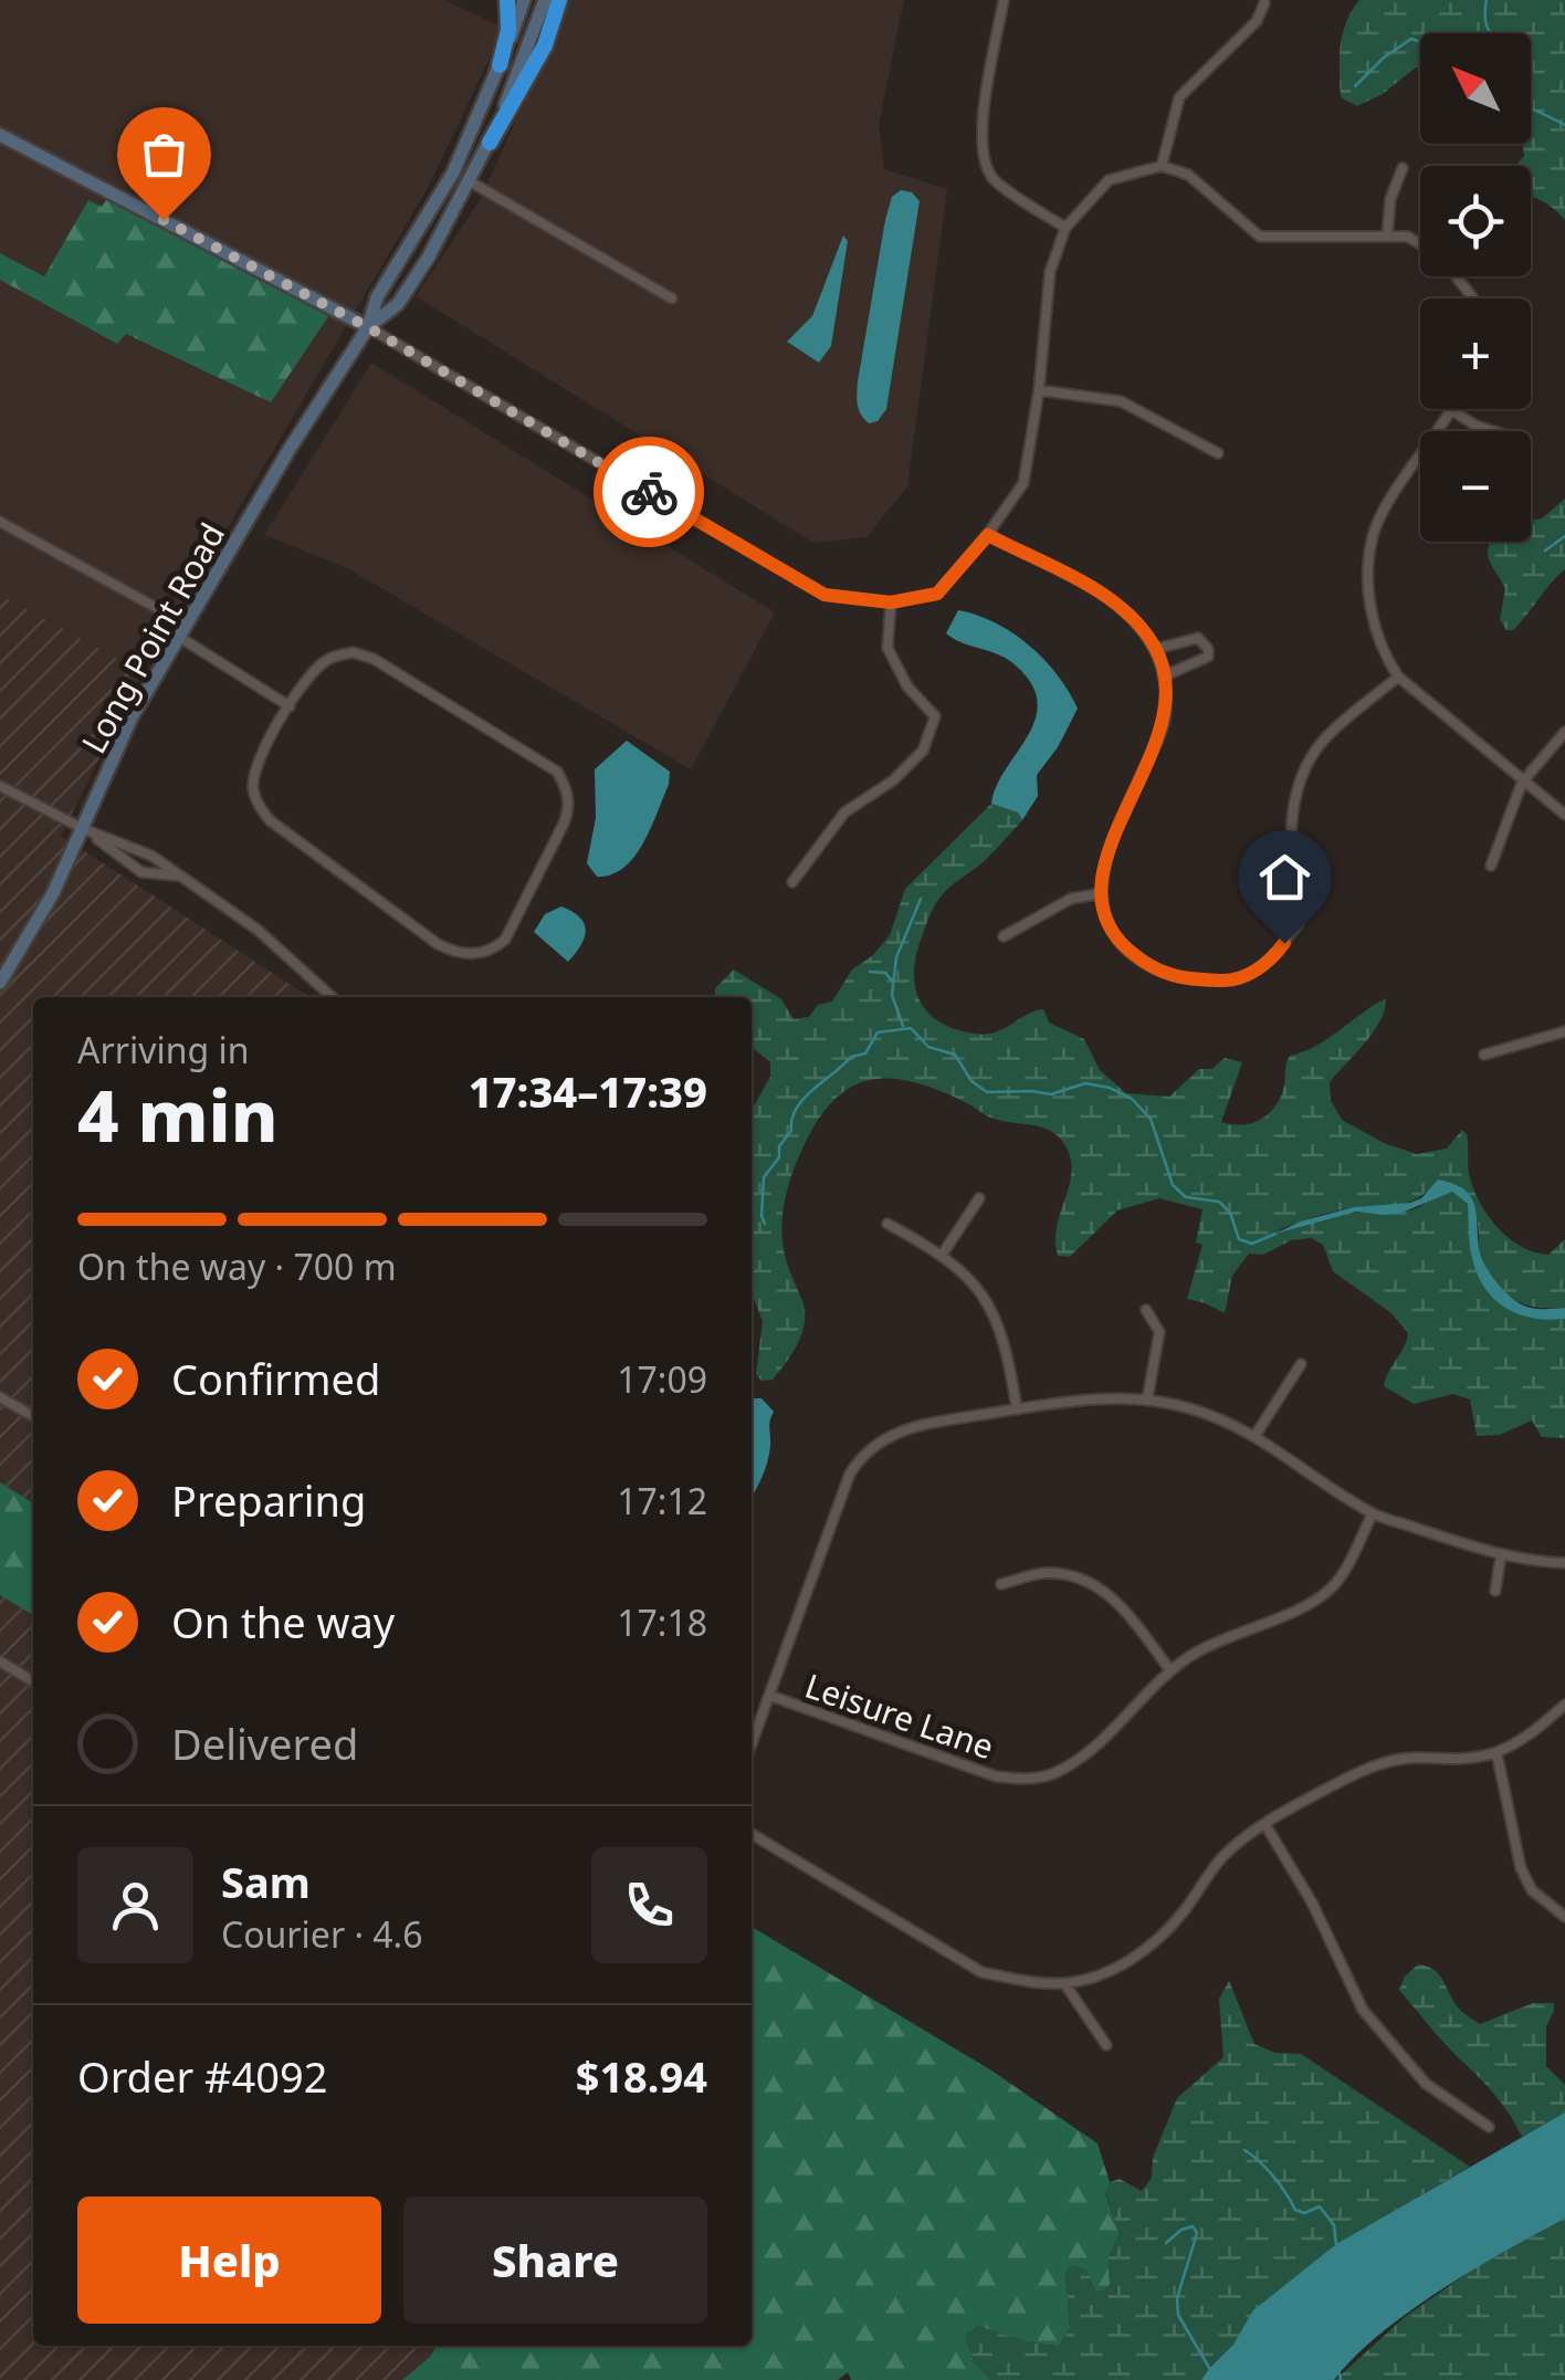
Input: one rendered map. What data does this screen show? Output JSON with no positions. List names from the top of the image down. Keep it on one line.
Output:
{"streets":{"main road":["Long Point Road"],"street":["Leisure Lane"]},"north":"top left","page":{"map_buttons":["+","−"],"heading":["4 min","Arriving in","17:34–17:39"],"panel":["Sam","Courier · 4.6","Order #4092","$18.94"],"bar":"On the way · 700 m","list":[["Confirmed","17:09"],["Preparing","17:12"],["On the way","17:18"],"Delivered"],"buttons":["Help","Share"]}}
